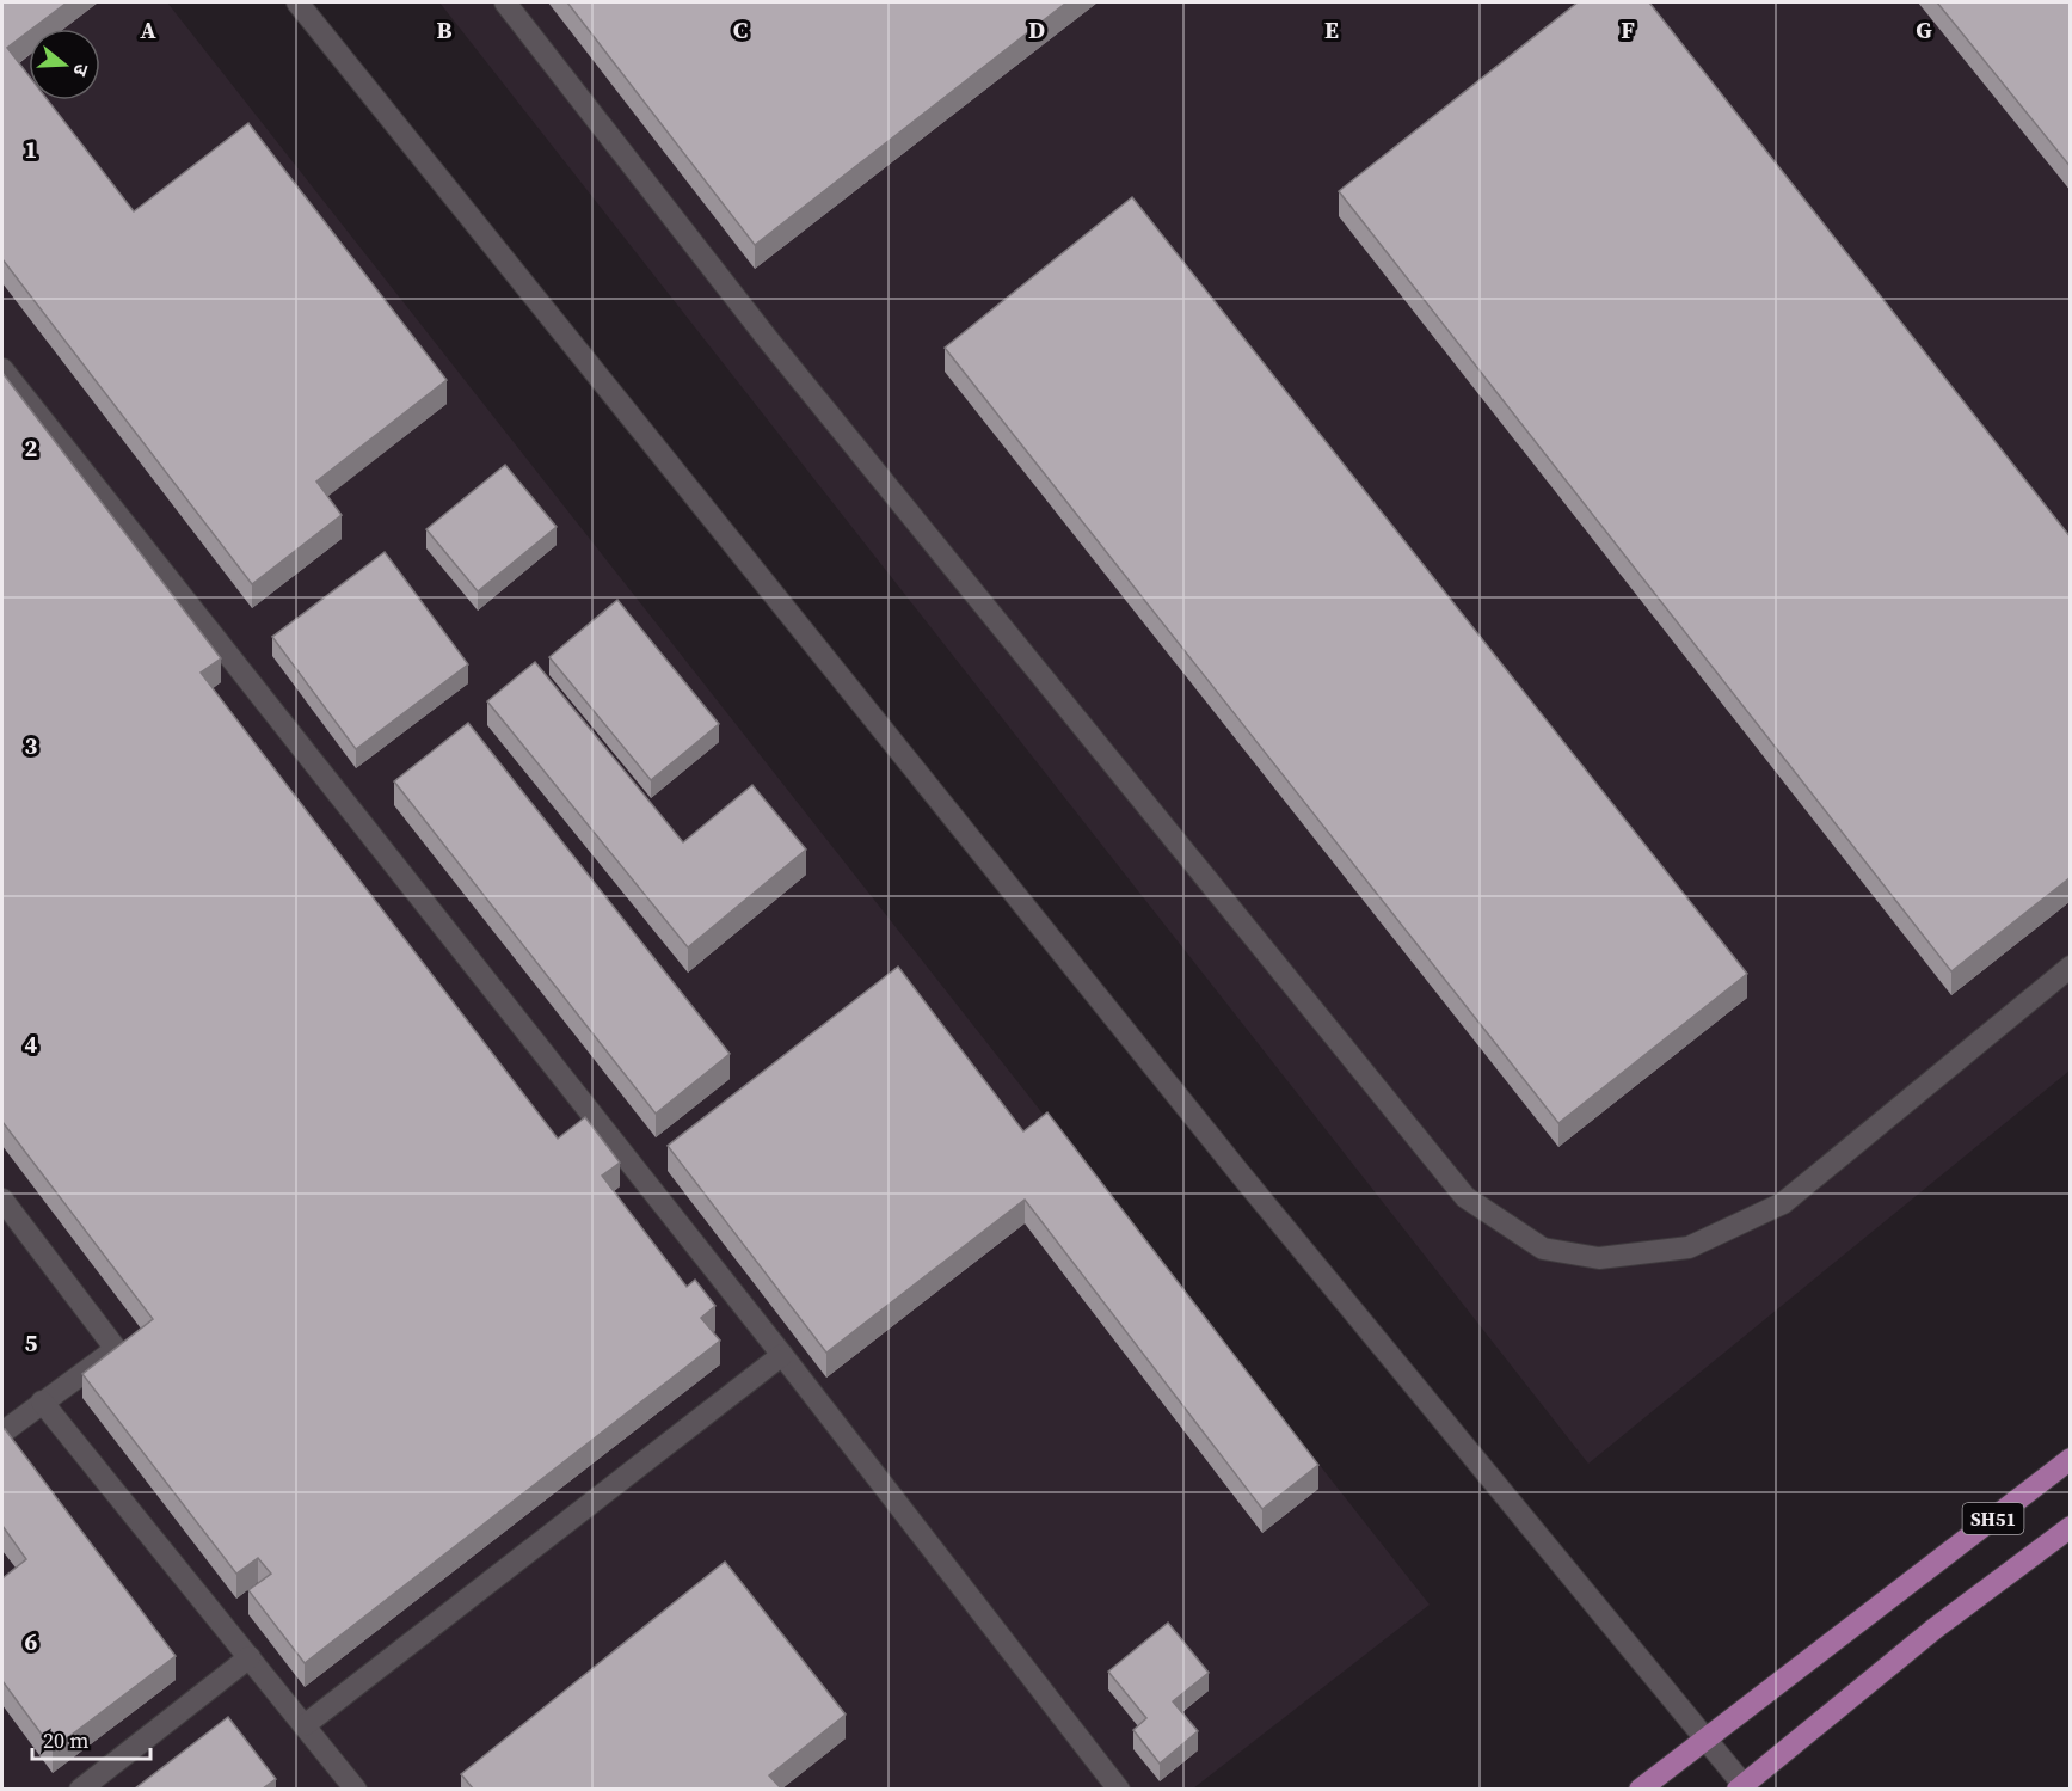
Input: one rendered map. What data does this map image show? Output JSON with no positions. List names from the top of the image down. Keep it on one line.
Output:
{"streets":{"main road":["SH51"]},"scale_bar":"20 m","north":"right","grid":{"columns":["A","B","C","D","E","F","G"],"rows":["1","2","3","4","5","6"]}}
